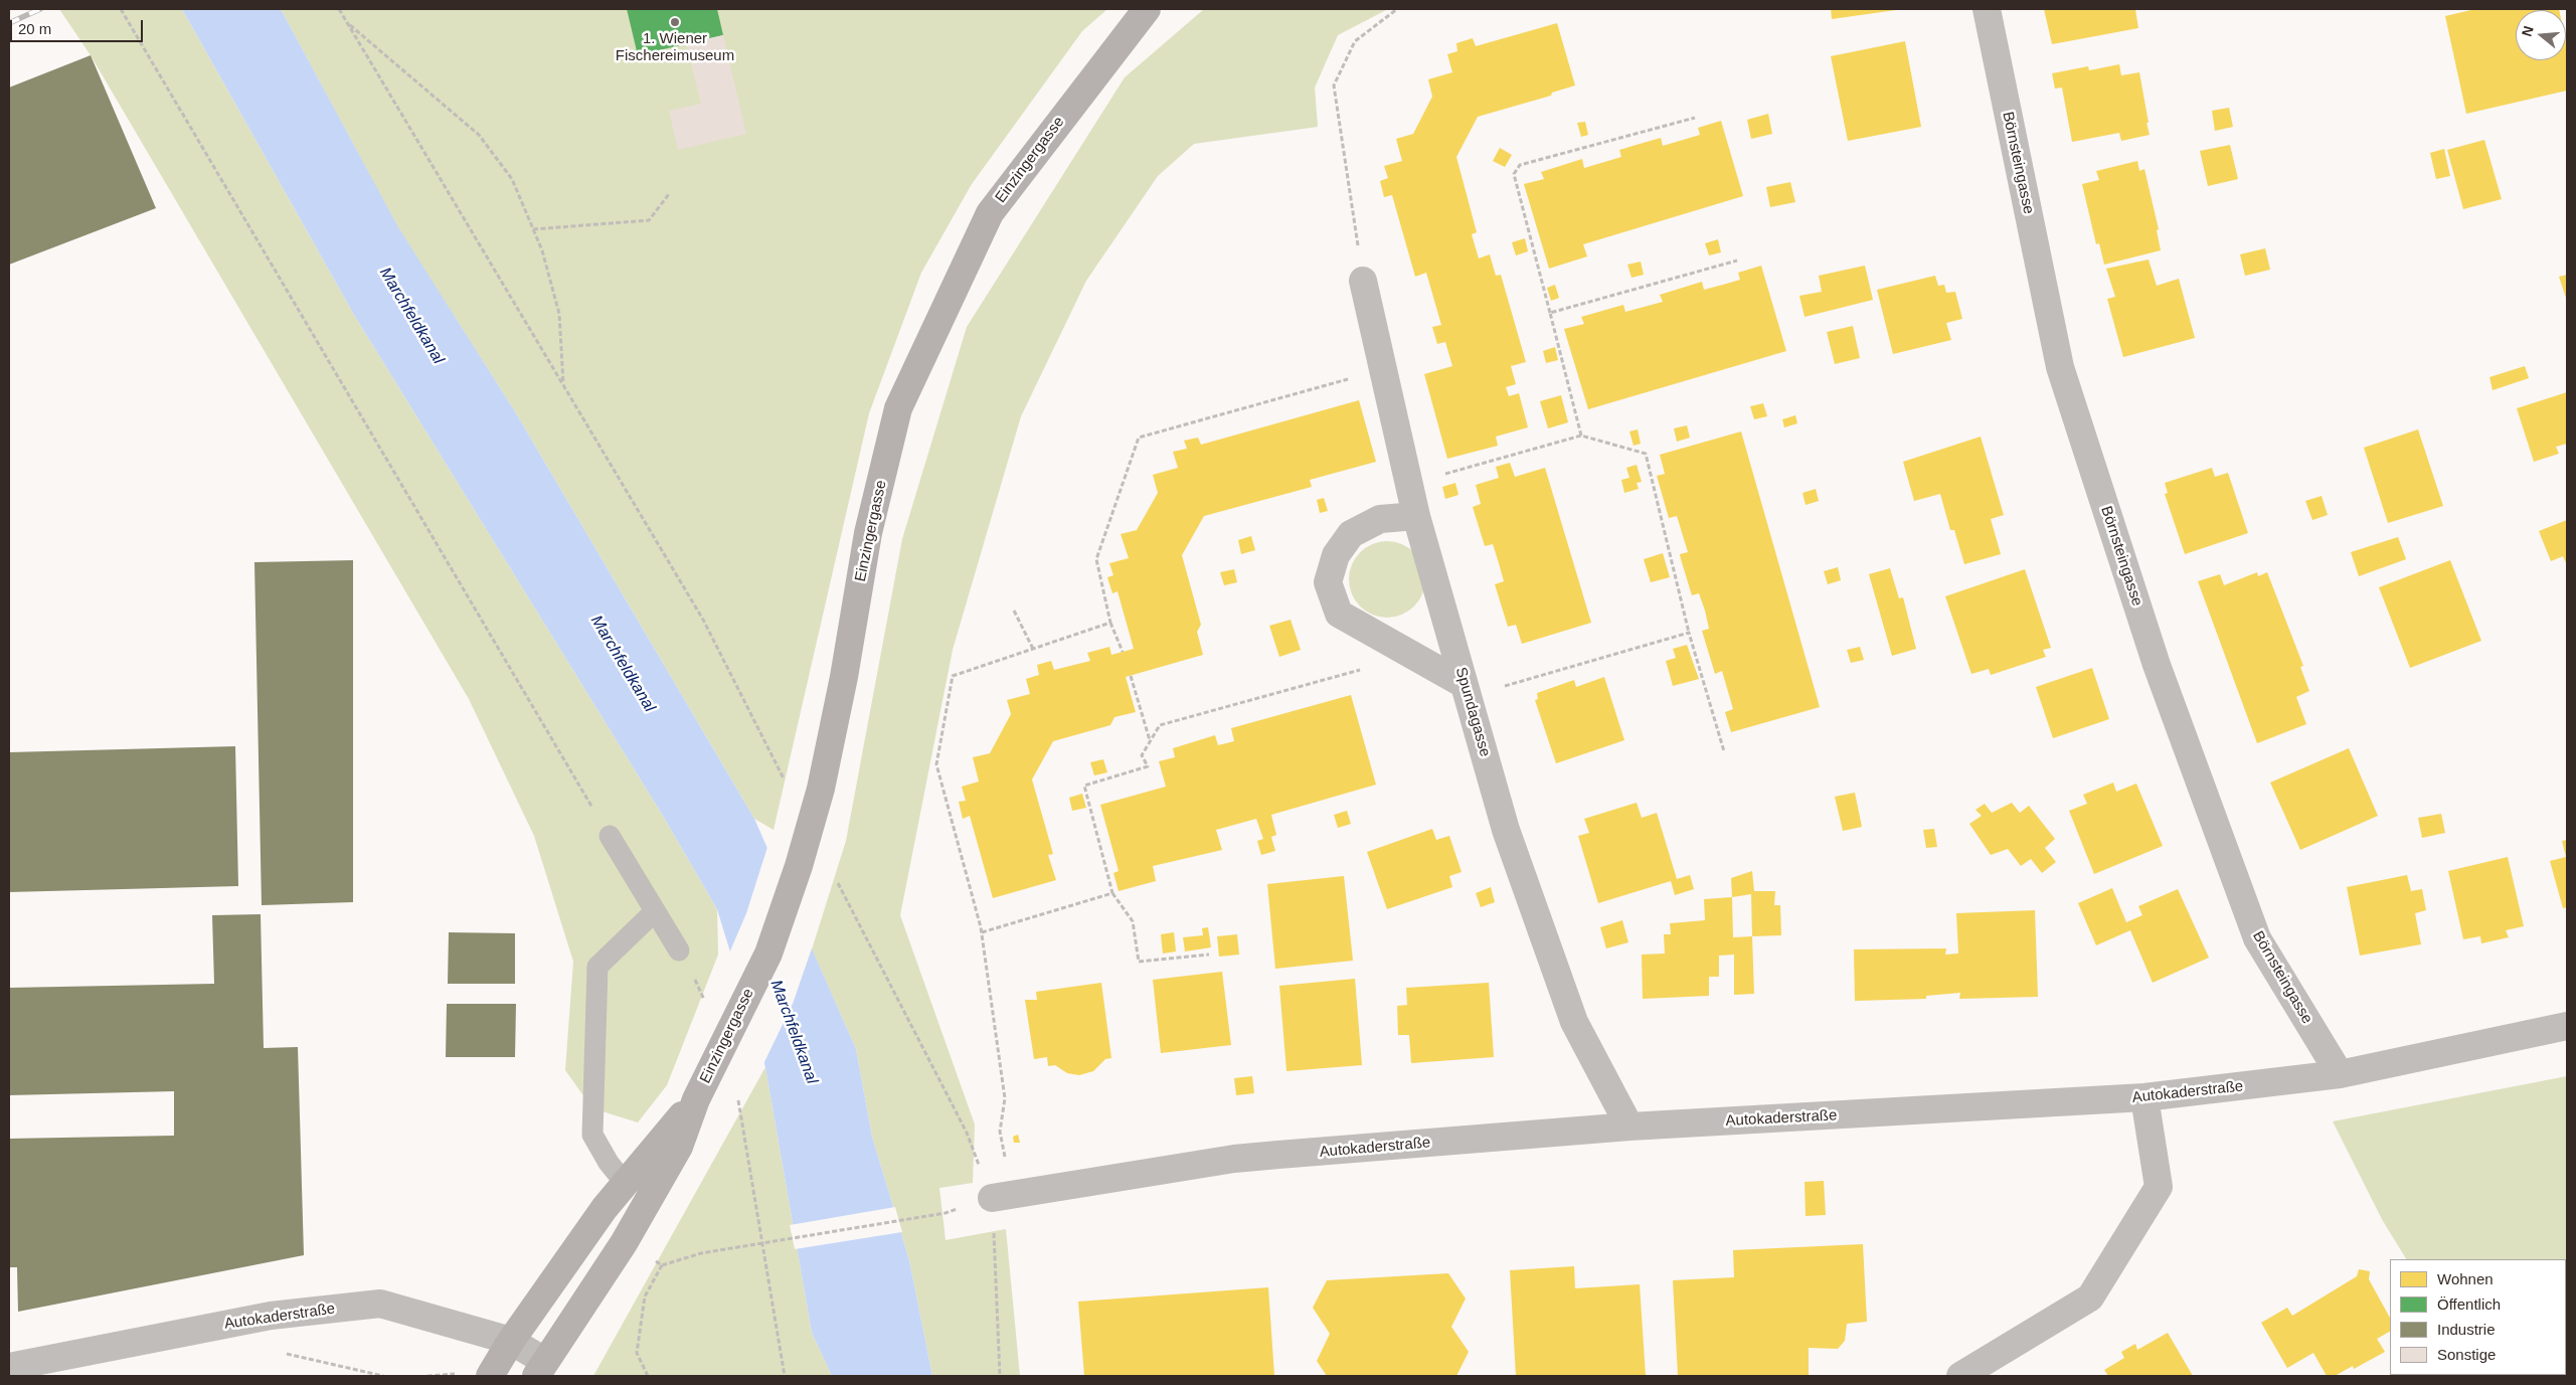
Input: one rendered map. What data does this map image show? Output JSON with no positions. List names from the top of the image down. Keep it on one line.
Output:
{"streets":{"main road":["Einzingergasse"],"street":["Börnsteingasse","Spundagasse","Autokaderstraße"]},"crossings":[["Einzingergasse","Autokaderstraße"],["Börnsteingasse","Autokaderstraße"],["Spundagasse","Autokaderstraße"]],"water":["Marchfeldkanal"],"places":["1. Wiener Fischereimuseum"],"legend":["Wohnen","Öffentlich","Industrie","Sonstige"],"scale_bar":"20 m","north":"left"}
